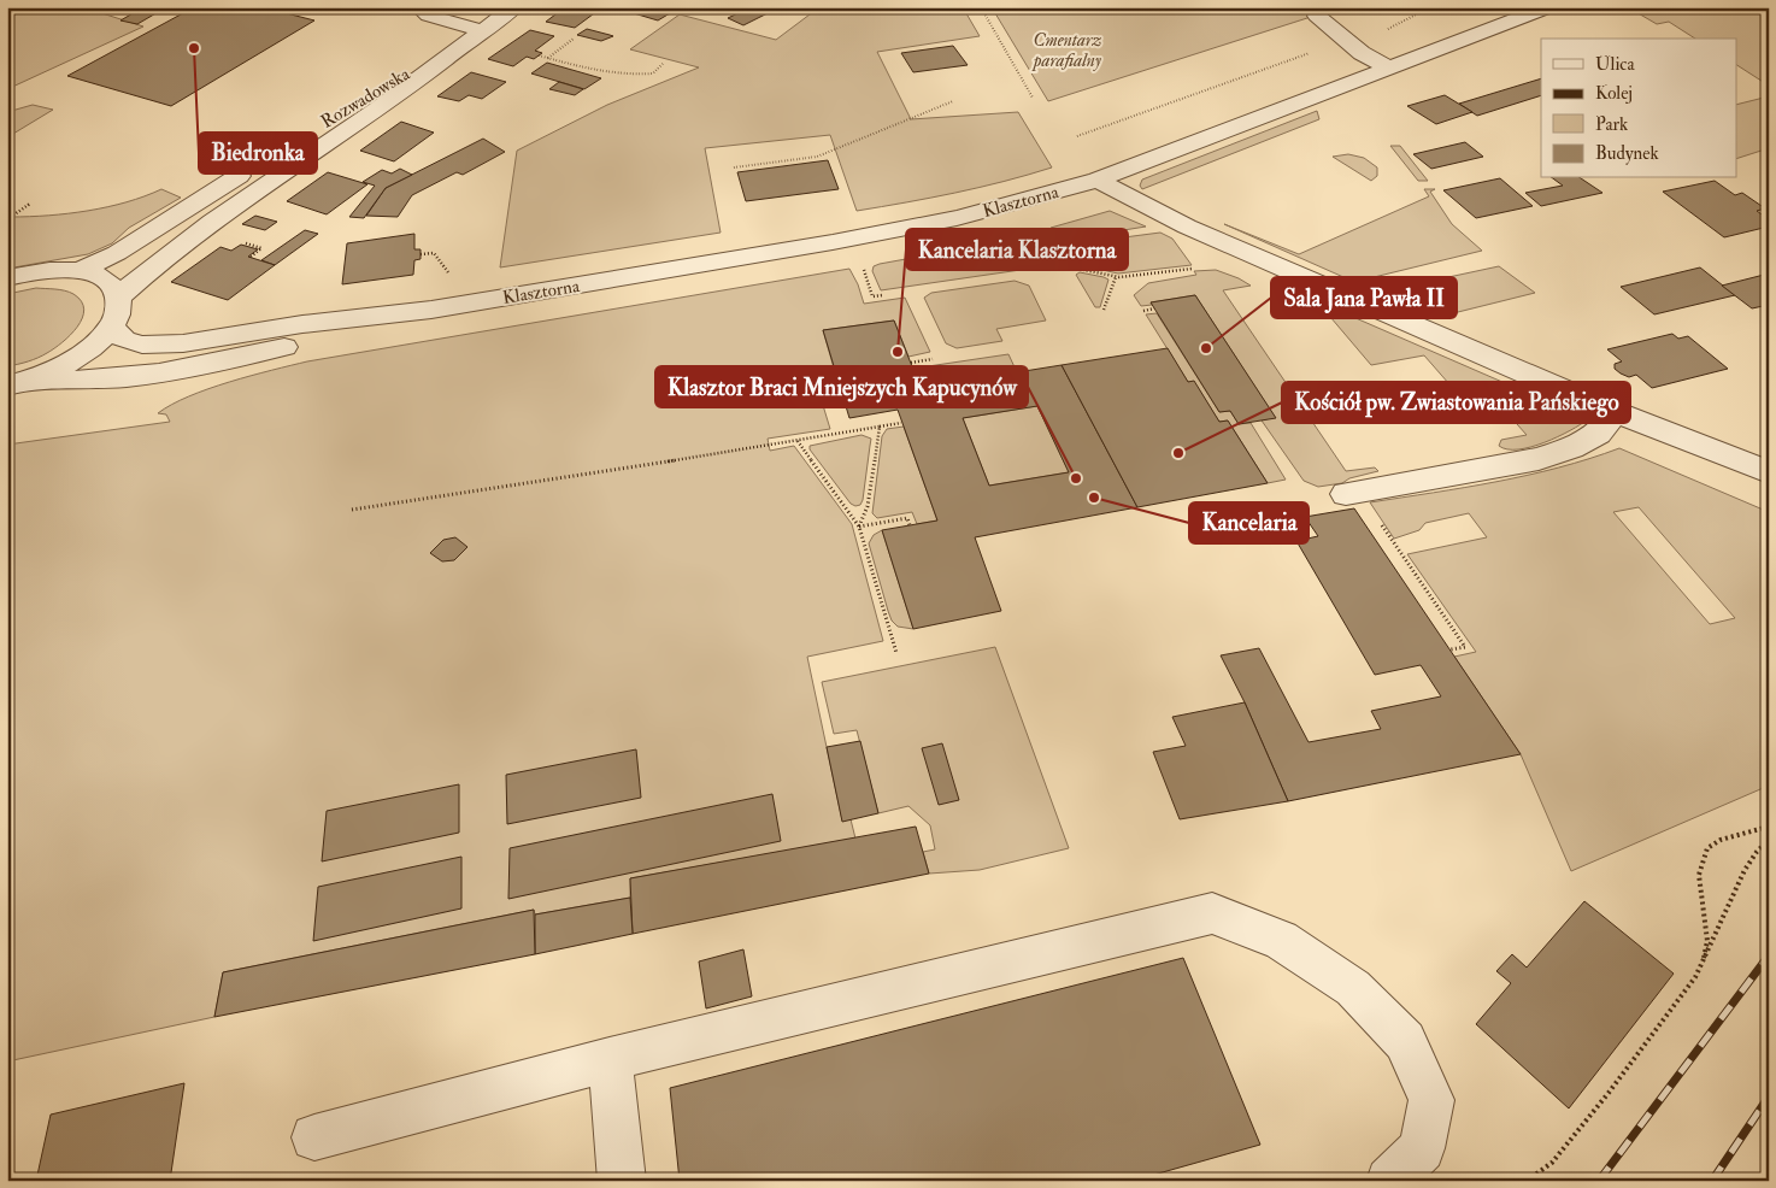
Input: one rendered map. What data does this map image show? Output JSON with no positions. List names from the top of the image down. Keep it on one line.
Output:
{"streets":{"street":["Rozwadowska","Klasztorna"]},"parks":["Cmentarz parafialny"],"places":["Biedronka","Sala Jana Pawła II","Kancelaria Klasztorna","Kościół pw. Zwiastowania Pańskiego","Klasztor Braci Mniejszych Kapucynów","Kancelaria"],"legend":["Ulica","Kolej","Park","Budynek"]}
